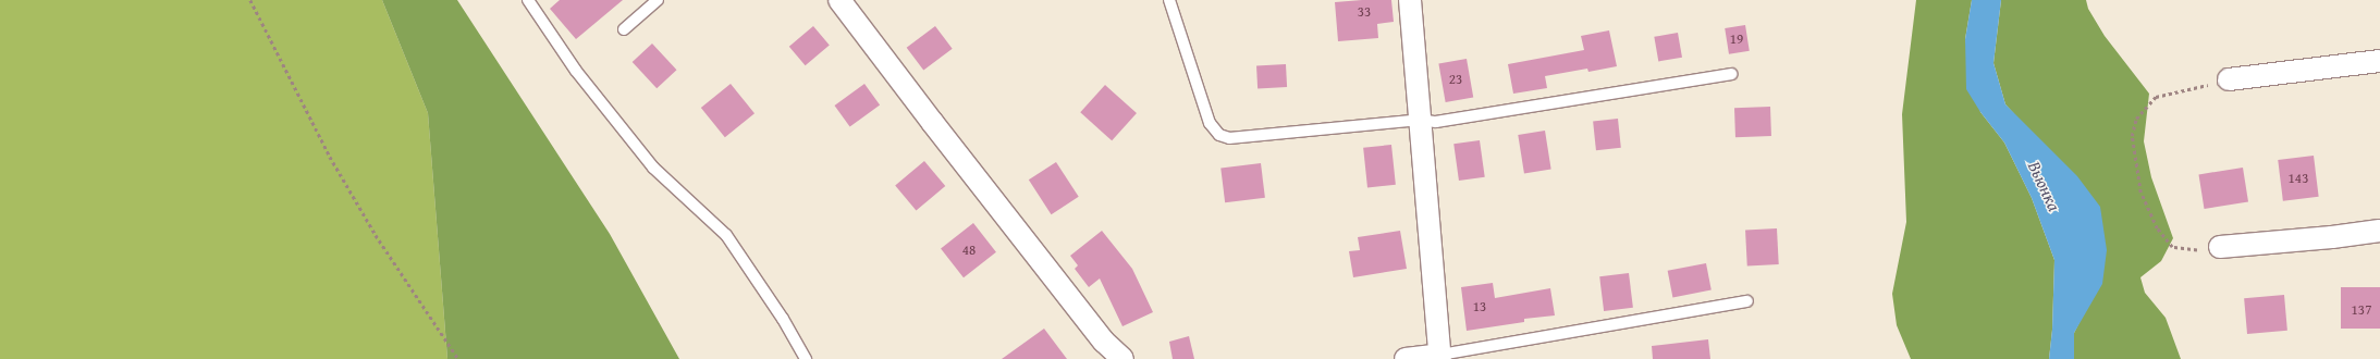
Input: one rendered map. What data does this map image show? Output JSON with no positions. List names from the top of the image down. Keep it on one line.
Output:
{"water":["Вьюнка"],"house_numbers":["33","19","23","143","48","13","137"]}
